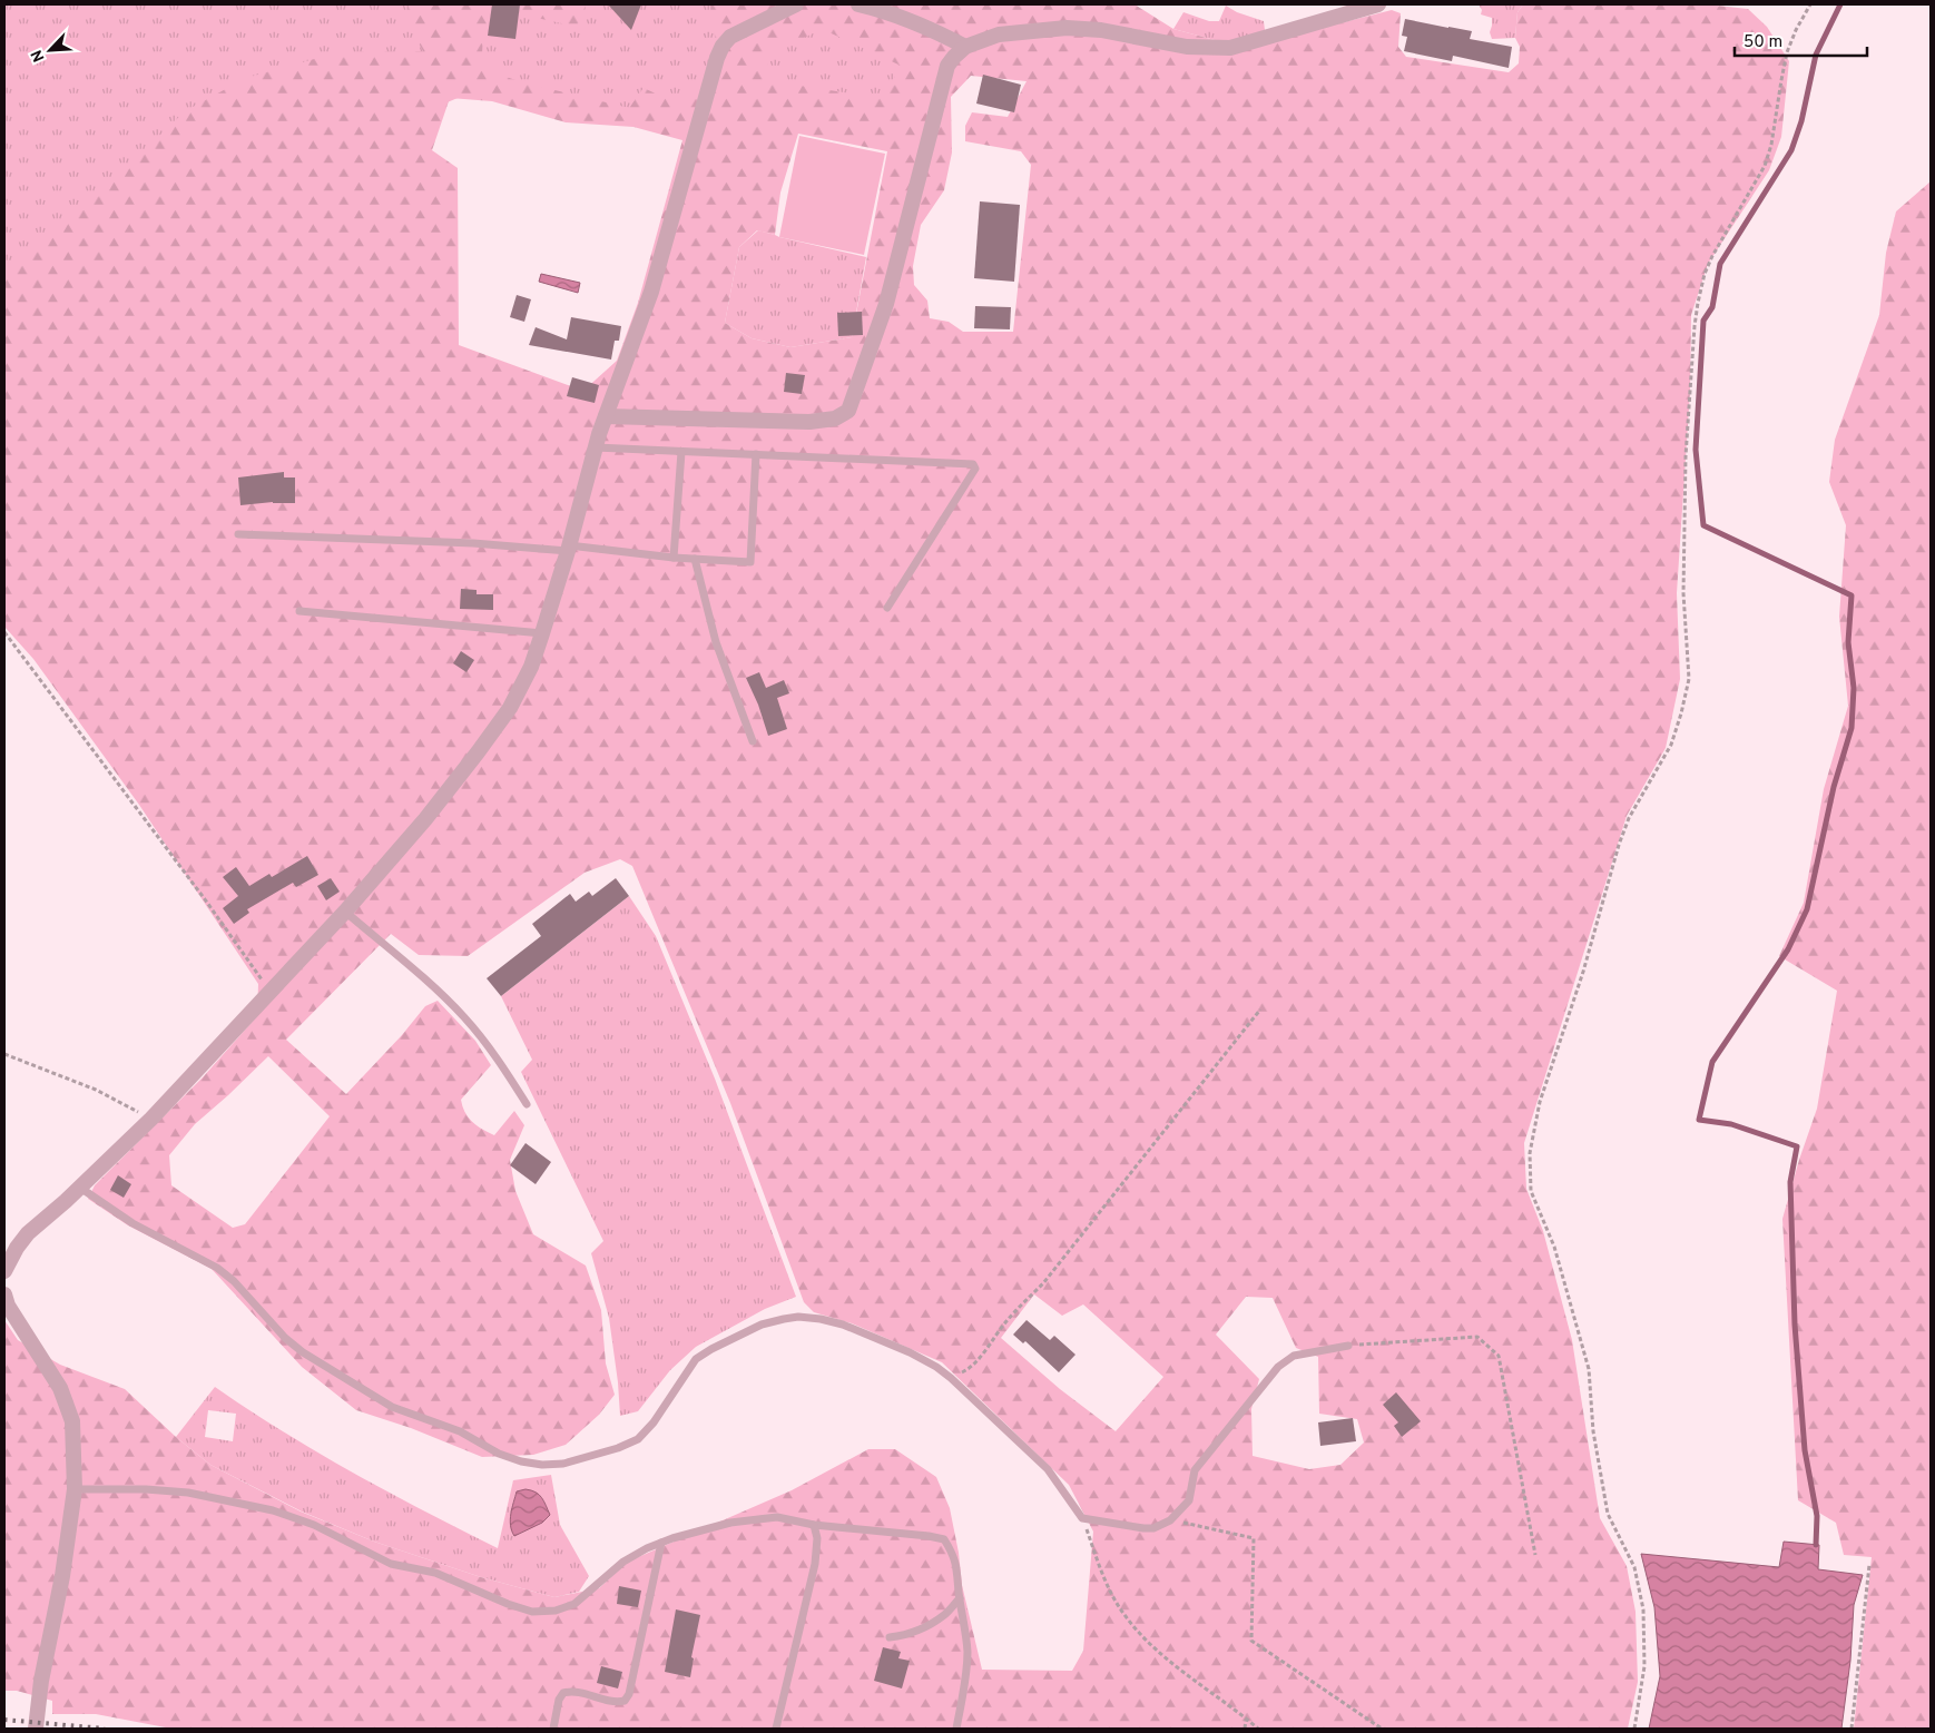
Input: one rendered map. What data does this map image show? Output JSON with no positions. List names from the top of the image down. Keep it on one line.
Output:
{"scale_bar":"50 m","north":"bottom left"}
